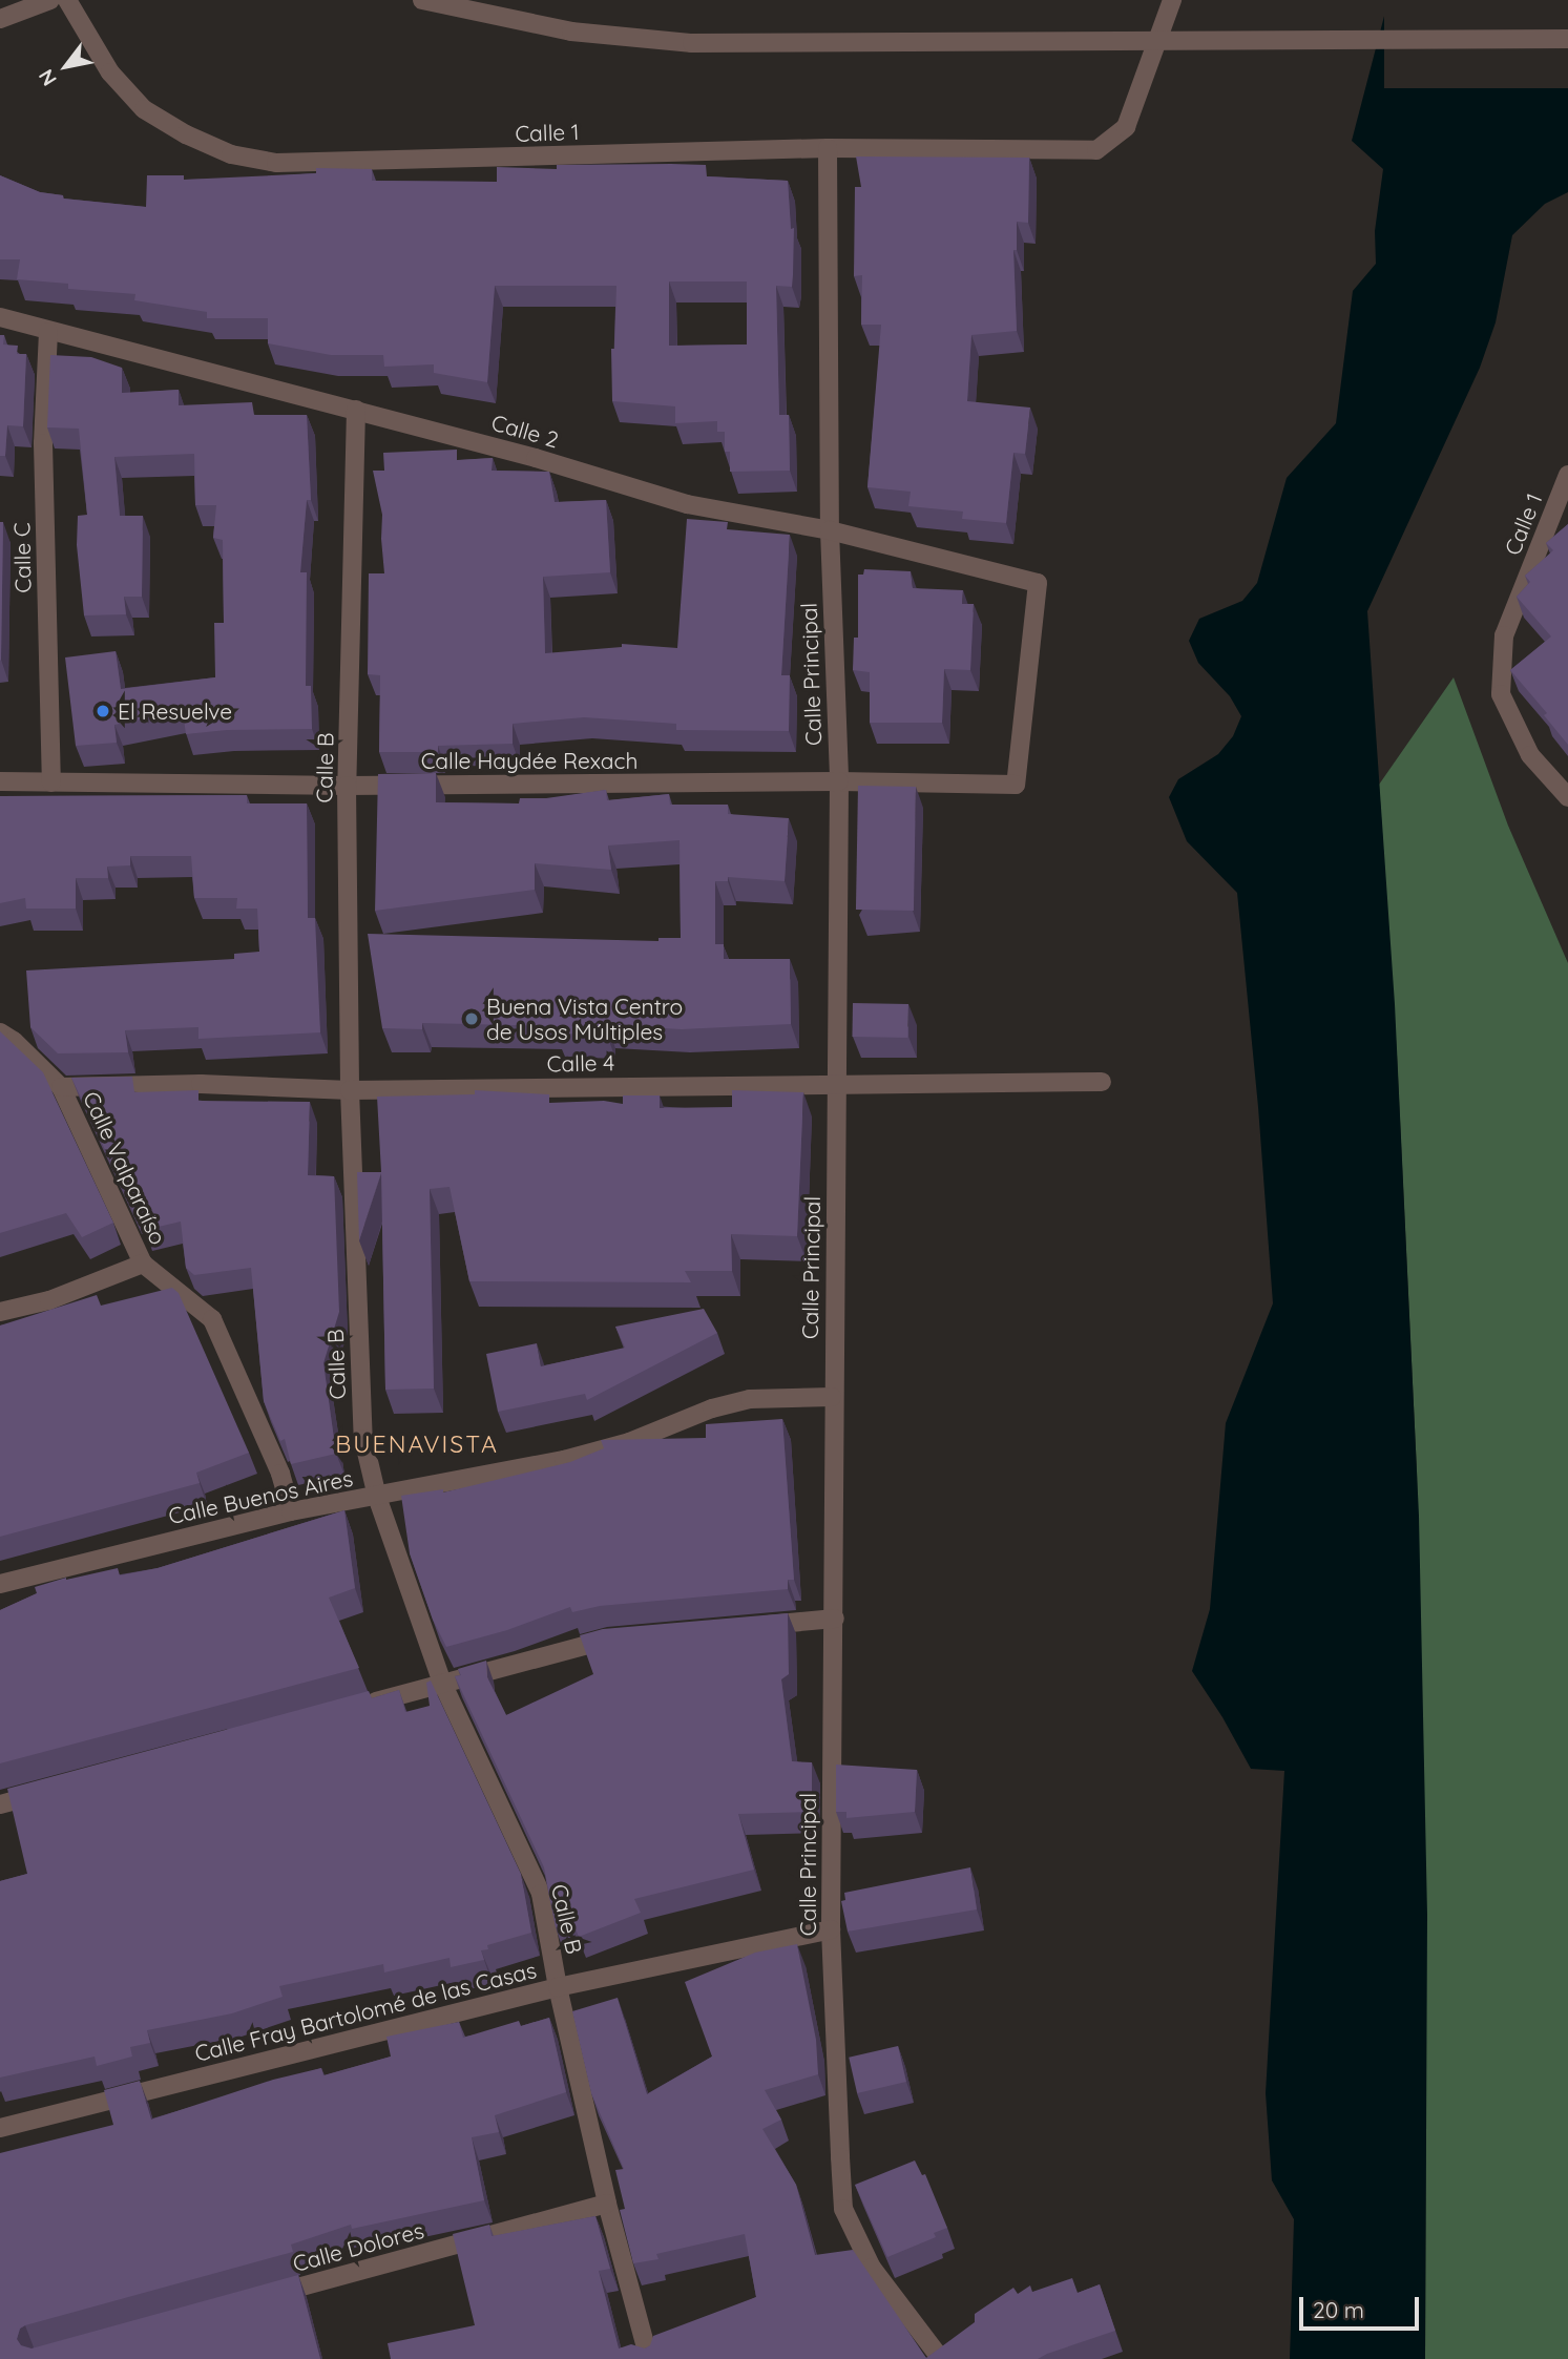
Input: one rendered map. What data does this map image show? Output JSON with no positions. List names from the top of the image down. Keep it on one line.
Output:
{"streets":{"street":["Calle 1","Calle 2","Calle C","Calle Principal","Calle Haydée Rexach","Calle B","Calle 4","Calle Valparaíso","Calle Buenos Aires","Calle Fray Bartolomé de las Casas","Calle Dolores"]},"crossings":[["Calle 1","Calle Principal"],["Calle 2","Calle C"],["Calle 2","Calle Principal"],["Calle 2","Calle Haydée Rexach"],["Calle 2","Calle B"],["Calle C","Calle Haydée Rexach"],["Calle Principal","Calle Haydée Rexach"],["Calle Principal","Calle 4"],["Calle Principal","Calle Buenos Aires"],["Calle Principal","Calle Fray Bartolomé de las Casas"],["Calle Haydée Rexach","Calle B"],["Calle B","Calle 4"],["Calle B","Calle Buenos Aires"],["Calle B","Calle Fray Bartolomé de las Casas"],["Calle B","Calle Dolores"],["Calle 4","Calle Valparaíso"]],"districts":["BUENAVISTA"],"places":["El Resuelve","Buena Vista Centro de Usos Múltiples"],"scale_bar":"20 m","north":"bottom left"}
